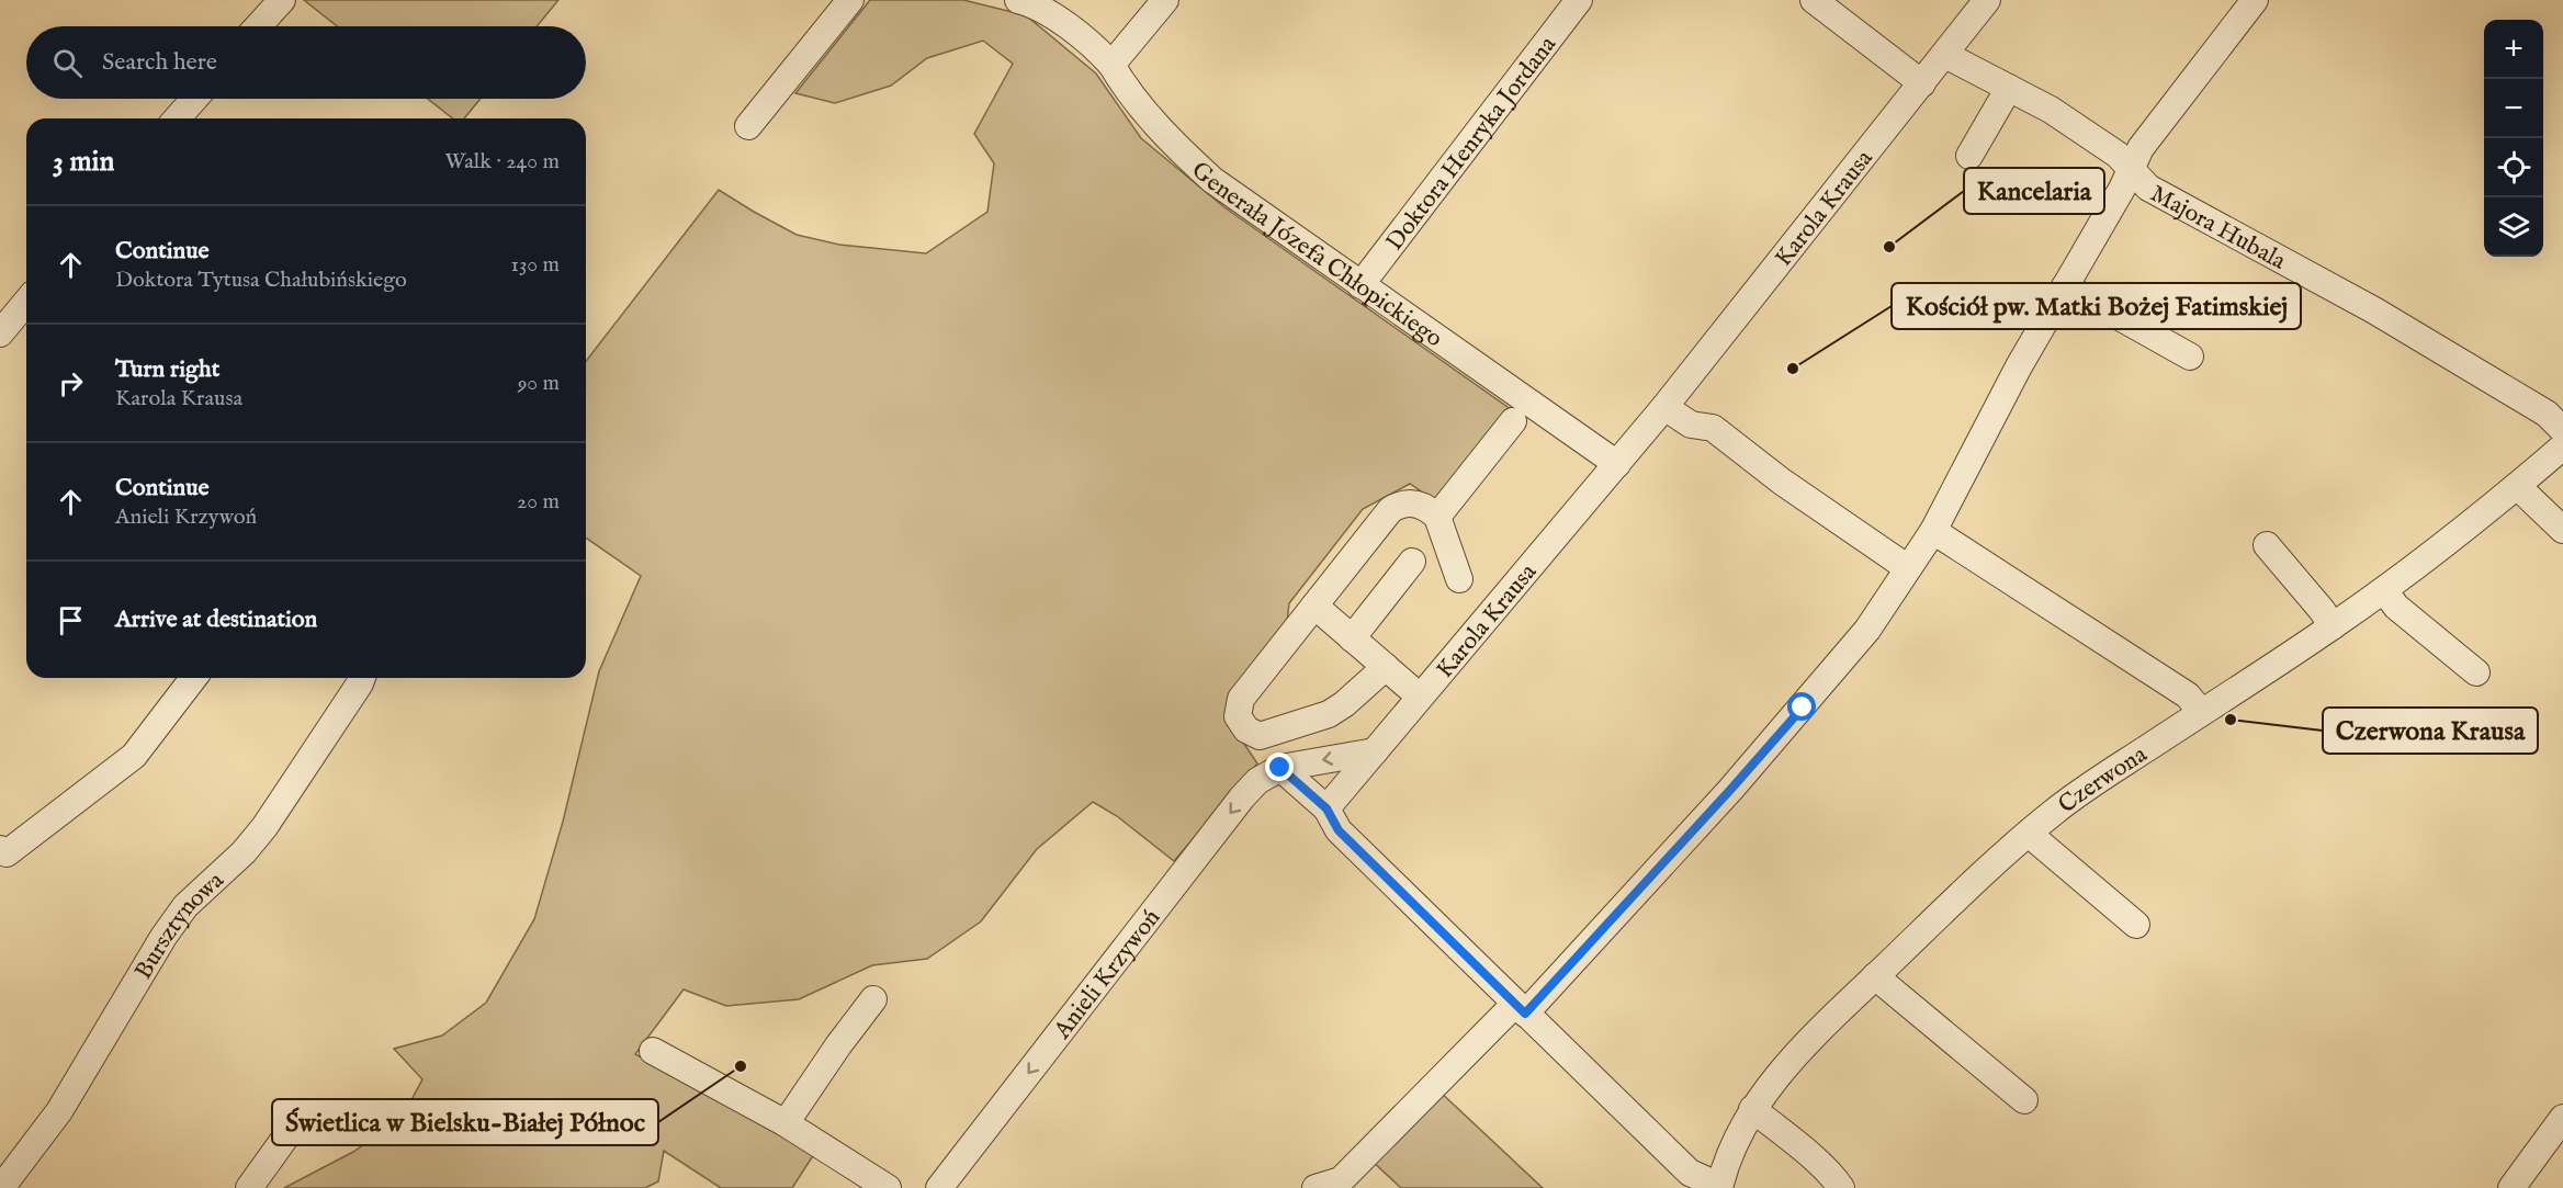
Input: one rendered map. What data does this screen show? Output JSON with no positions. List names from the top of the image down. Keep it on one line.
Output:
{"streets":{"street":["Doktora Henryka Jordana","Karola Krausa","Majora Hubala","Generała Józefa Chłopickiego","Czerwona","Bursztynowa","Anieli Krzywoń"]},"crossings":[["Doktora Henryka Jordana","Generała Józefa Chłopickiego"],["Karola Krausa","Majora Hubala"],["Karola Krausa","Generała Józefa Chłopickiego"],["Karola Krausa","Anieli Krzywoń"]],"one_way":["Anieli Krzywoń"],"places":["Kancelaria","Kościół pw. Matki Bożej Fatimskiej","Czerwona Krausa","Świetlica w Bielsku-Białej Północ"],"page":{"map_buttons":["+","−"],"search":"Search here","heading":["3 min","Walk · 240 m"],"list":[["Continue","Doktora Tytusa Chałubińskiego","130 m"],["Turn right","Karola Krausa","90 m"],["Continue","Anieli Krzywoń","20 m"],"Arrive at destination"]}}
